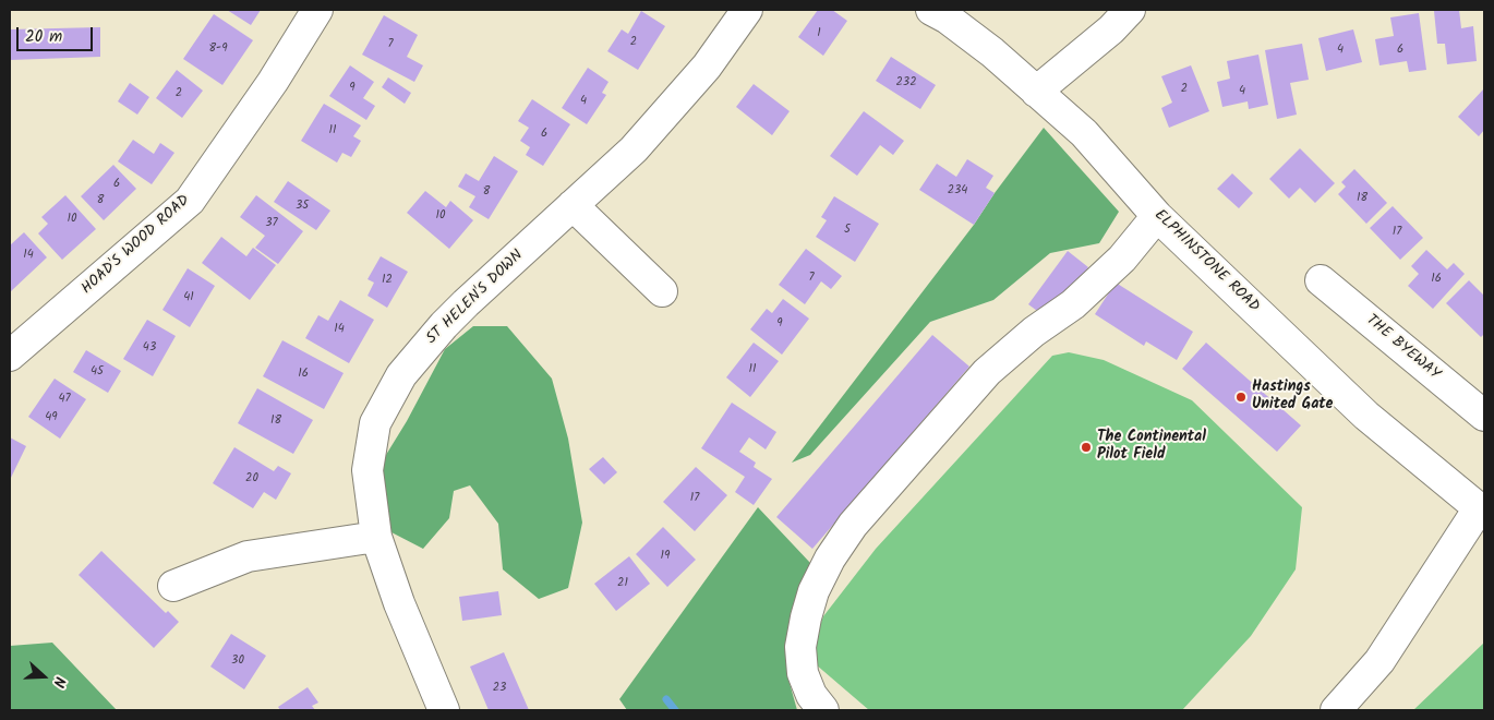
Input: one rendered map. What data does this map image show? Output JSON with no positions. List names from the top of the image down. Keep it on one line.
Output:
{"streets":{"street":["HOAD'S WOOD ROAD","ELPHINSTONE ROAD","ST HELEN'S DOWN","THE BYEWAY"]},"places":["Hastings United Gate","The Continental Pilot Field"],"house_numbers":["1","2","7","8-9","4","6","232","9","2","4","2","4","11","6","6","234","8","18","8","35","10","10","37","5","17","14","7","16","12","41","9","14","43","11","45","16","47","49","18","20","17","19","21","30","23"],"scale_bar":"20 m","north":"right"}
